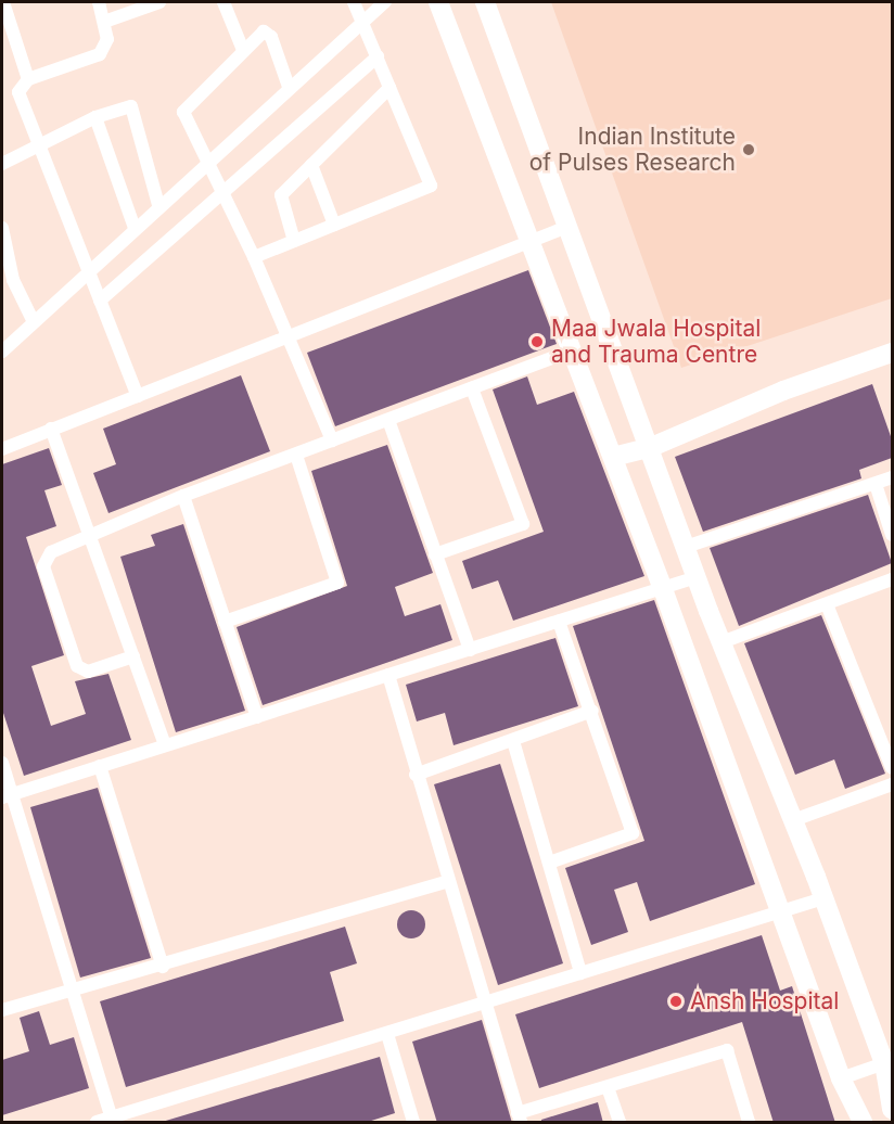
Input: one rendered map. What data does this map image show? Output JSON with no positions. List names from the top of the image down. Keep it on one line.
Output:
{"places":["Indian Institute of Pulses Research","Maa Jwala Hospital and Trauma Centre","Ansh Hospital"]}
